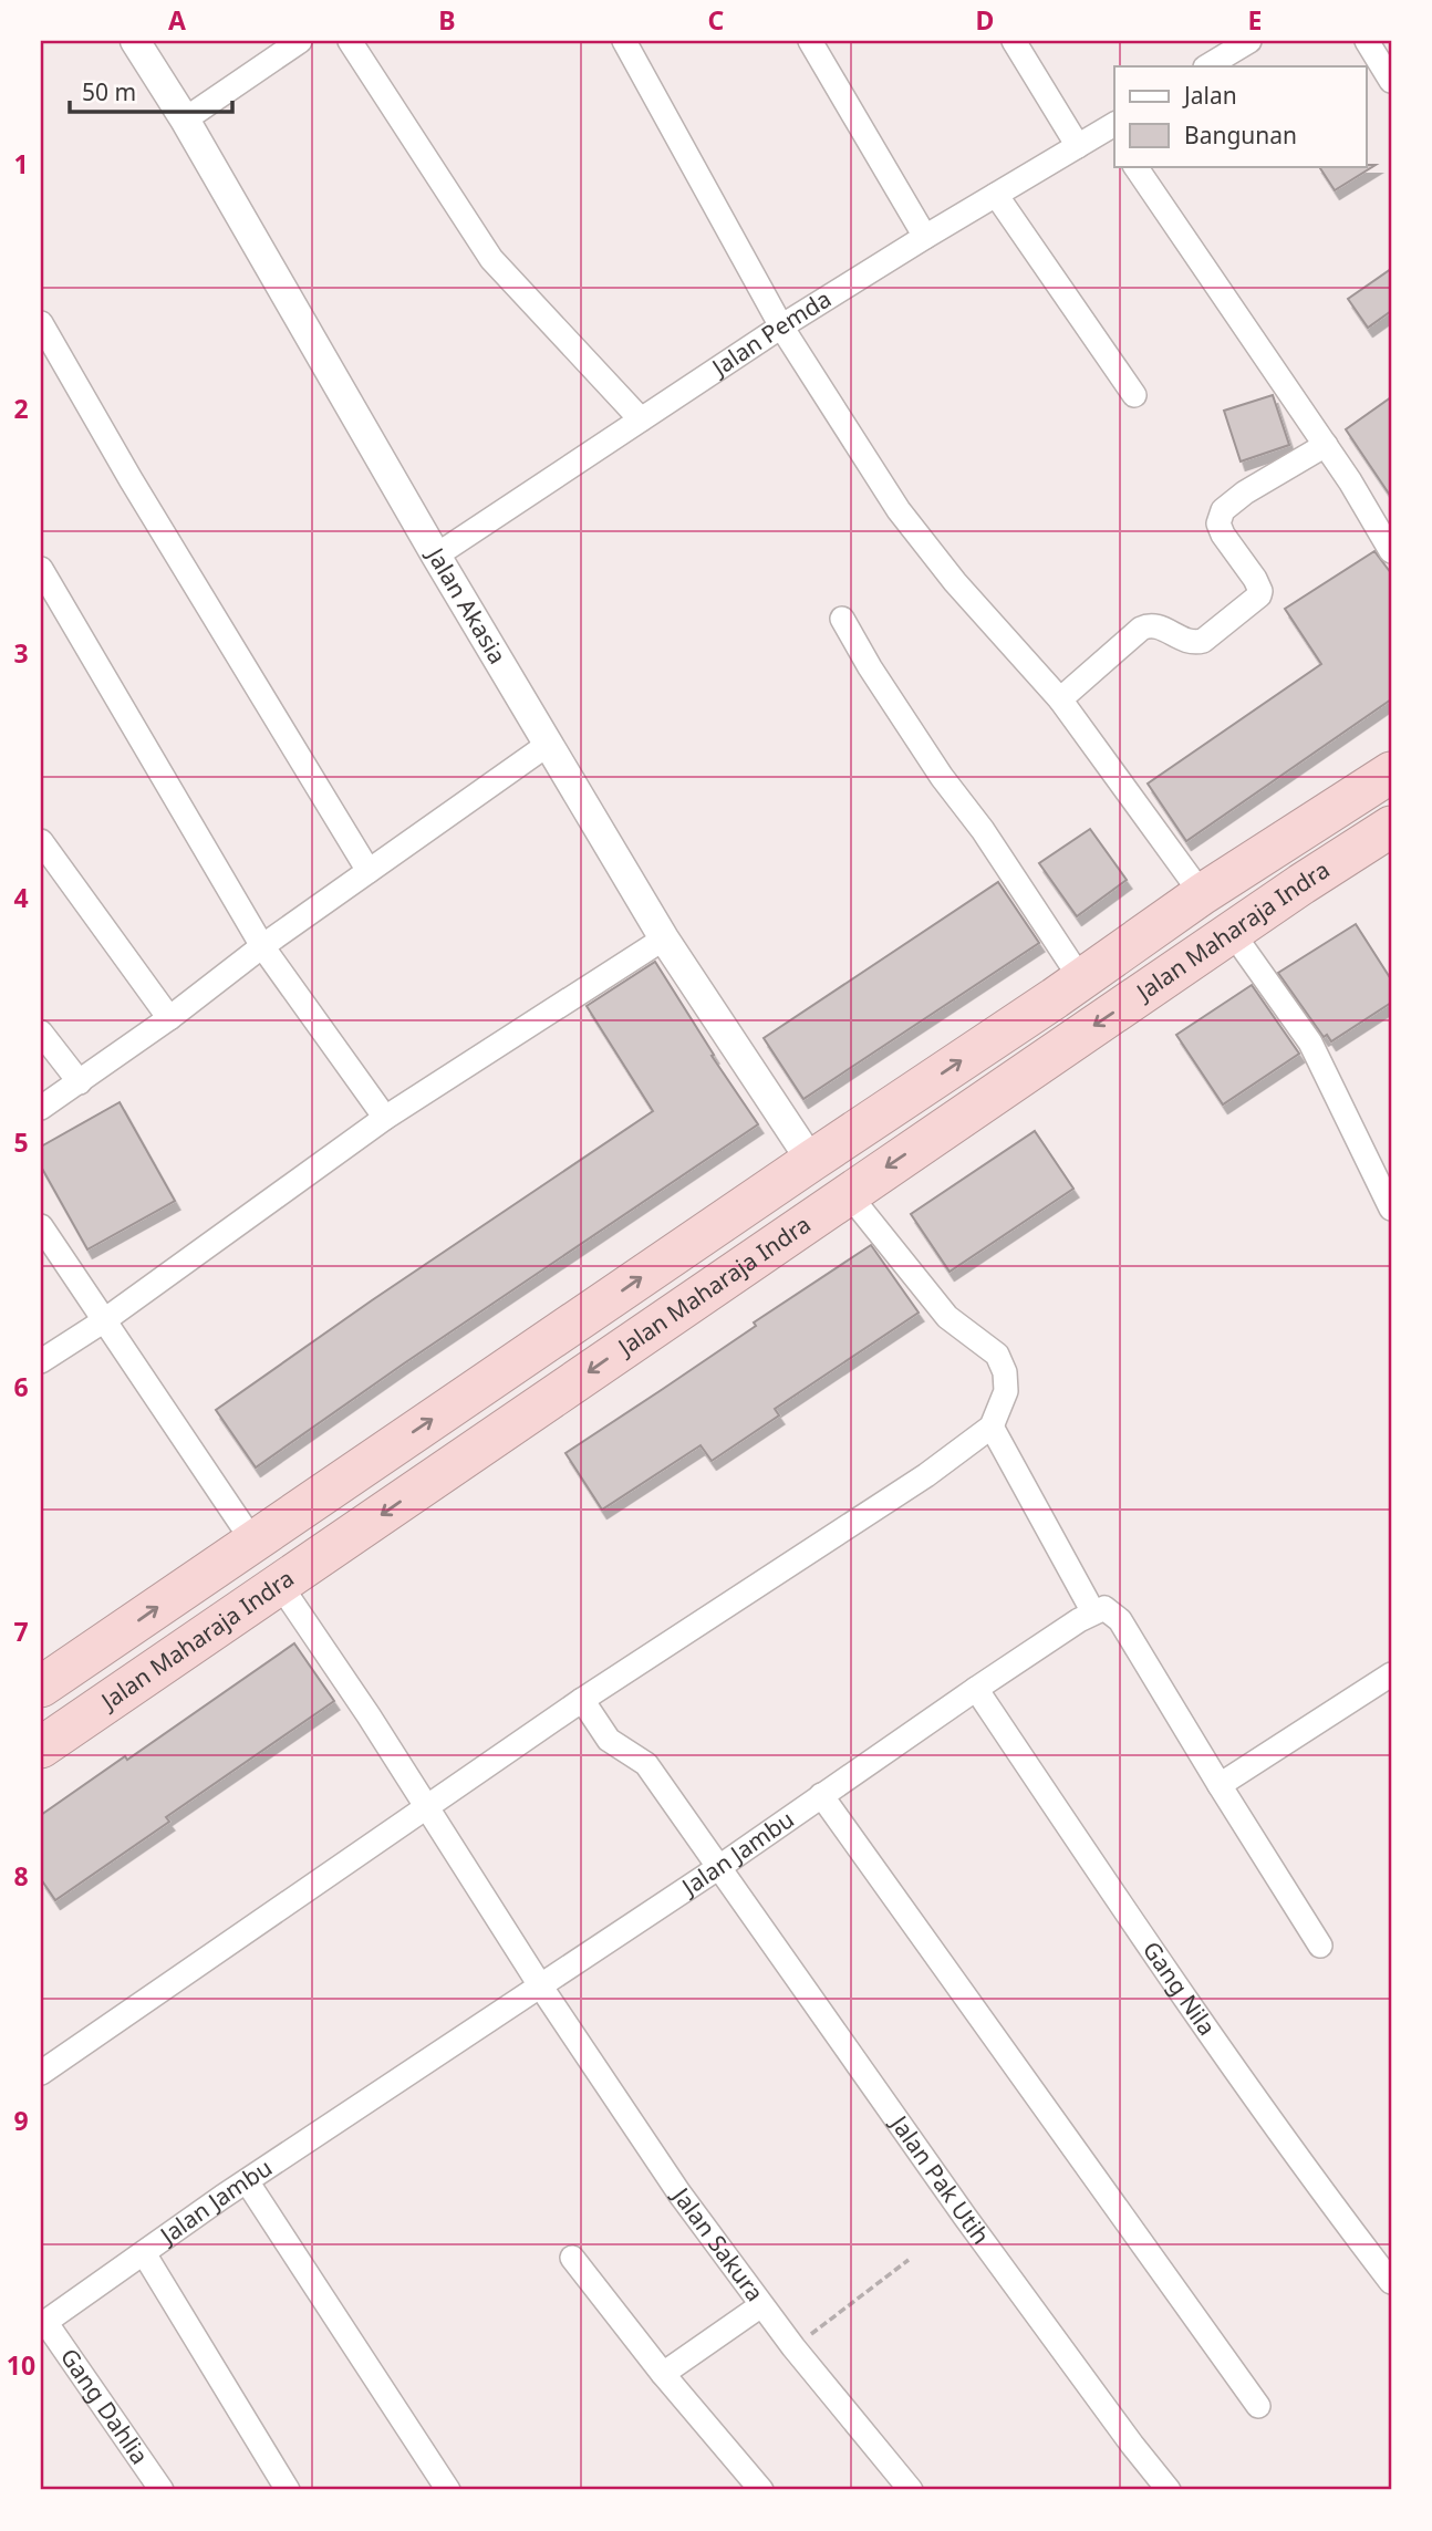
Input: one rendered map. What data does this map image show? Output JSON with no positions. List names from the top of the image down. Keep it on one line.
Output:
{"streets":{"highway":["Jalan Maharaja Indra"],"street":["Jalan Pemda","Jalan Akasia","Jalan Jambu","Gang Nila","Jalan Pak Utih","Jalan Sakura","Gang Dahlia"]},"crossings":[["Jalan Pemda","Jalan Akasia"],["Jalan Akasia","Jalan Maharaja Indra"],["Jalan Maharaja Indra","Jalan Sakura"],["Jalan Jambu","Gang Nila"],["Jalan Jambu","Jalan Pak Utih"],["Jalan Jambu","Jalan Sakura"],["Jalan Jambu","Gang Dahlia"]],"legend":["Jalan","Bangunan"],"scale_bar":"50 m","grid":{"columns":["A","B","C","D","E"],"rows":["1","2","3","4","5","6","7","8","9","10"]}}
